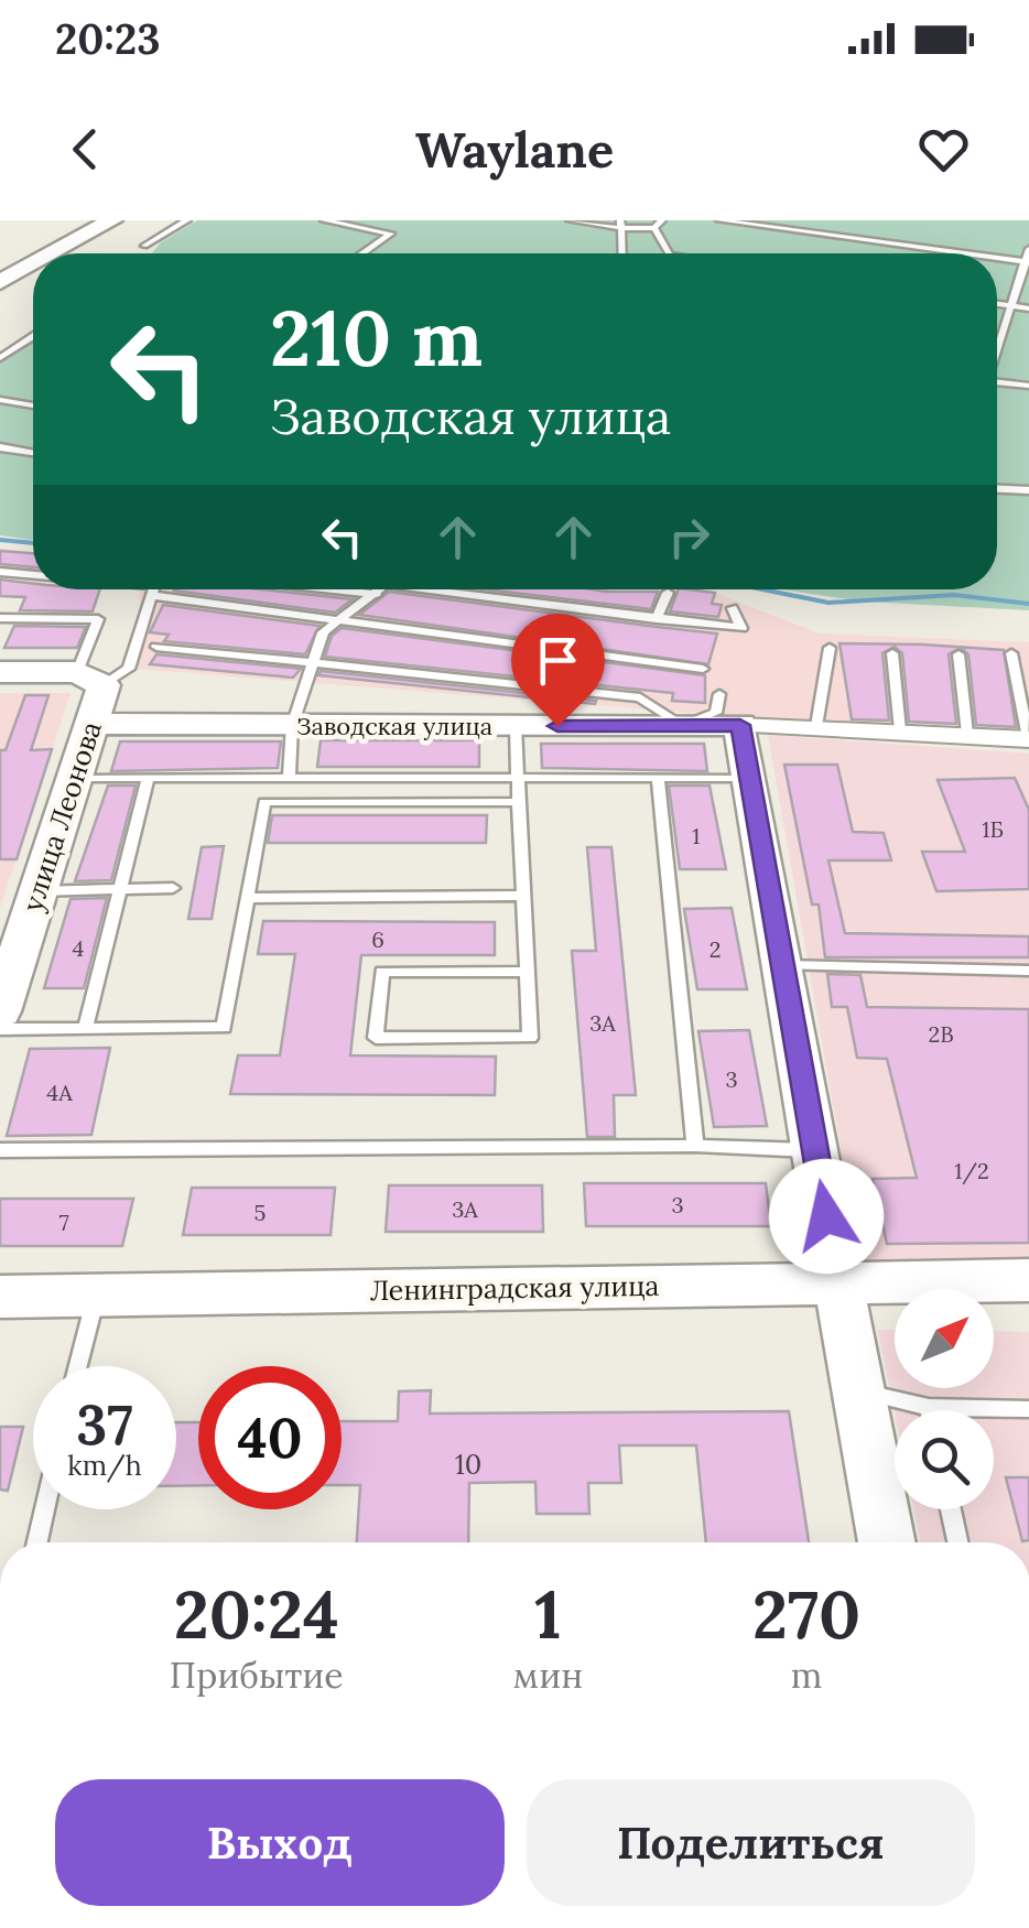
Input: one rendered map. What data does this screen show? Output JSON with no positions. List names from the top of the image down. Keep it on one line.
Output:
{"streets":{"street":["Заводская улица","улица Леонова","Ленинградская улица"]},"crossings":[["Заводская улица","улица Леонова"]],"house_numbers":["1Б","1","6","4","2","3А","2В","3","4А","1/2","3","3А","5","7","10"],"north":"top right","page":{"status":"20:23","header":"Waylane","turn":["210 m","Заводская улица"],"speed":"37 km/h","limit":"40","eta":["20:24","Прибытие","1","мин","270","m"],"buttons":["Выход","Поделиться"]}}
